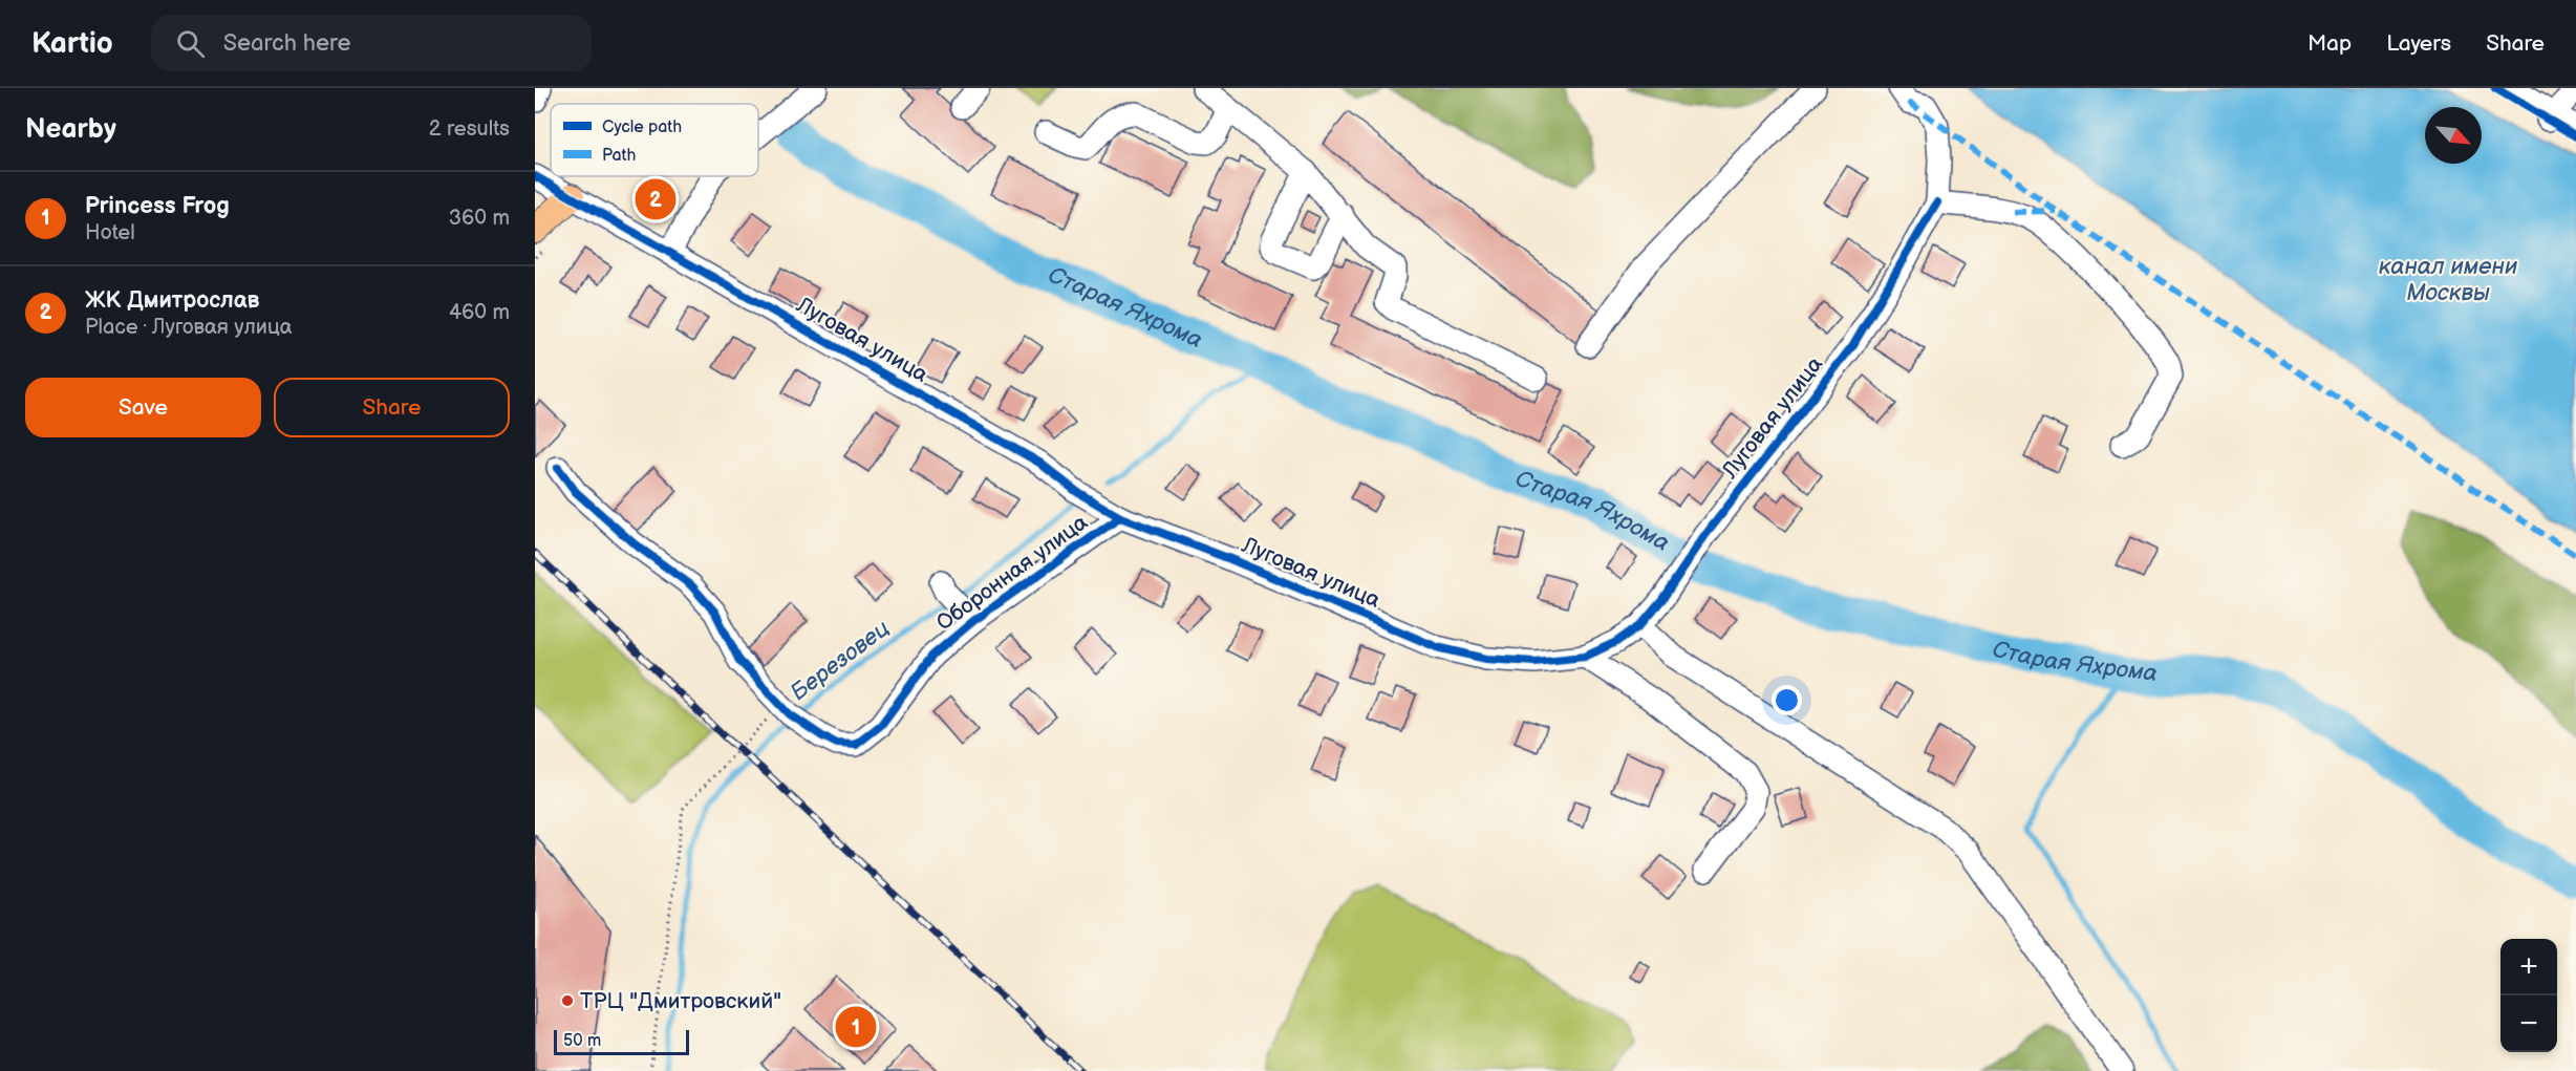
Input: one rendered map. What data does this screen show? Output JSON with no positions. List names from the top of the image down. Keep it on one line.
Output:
{"streets":{"street":["Луговая улица","Оборонная улица"]},"crossings":[["Луговая улица","Оборонная улица"]],"water":["канал имени Москвы","Старая Яхрома","Березовец"],"places":["ТРЦ \"Дмитровский\""],"legend":["Cycle path","Path"],"scale_bar":"50 m","north":"bottom right","page":{"header":"Kartio","search":"Search here","nav":["Map","Layers","Share"],"heading":["Nearby","2 results"],"list":[{"mark":"1","name":"Princess Frog","note":"Hotel","value":"360 m"},{"mark":"2","name":"ЖК Дмитрослав","note":"Place · Луговая улица","value":"460 m"}],"pins":["2","1"],"buttons":["Save","Share"],"map_buttons":["+","−"],"scale":"50 m"}}
